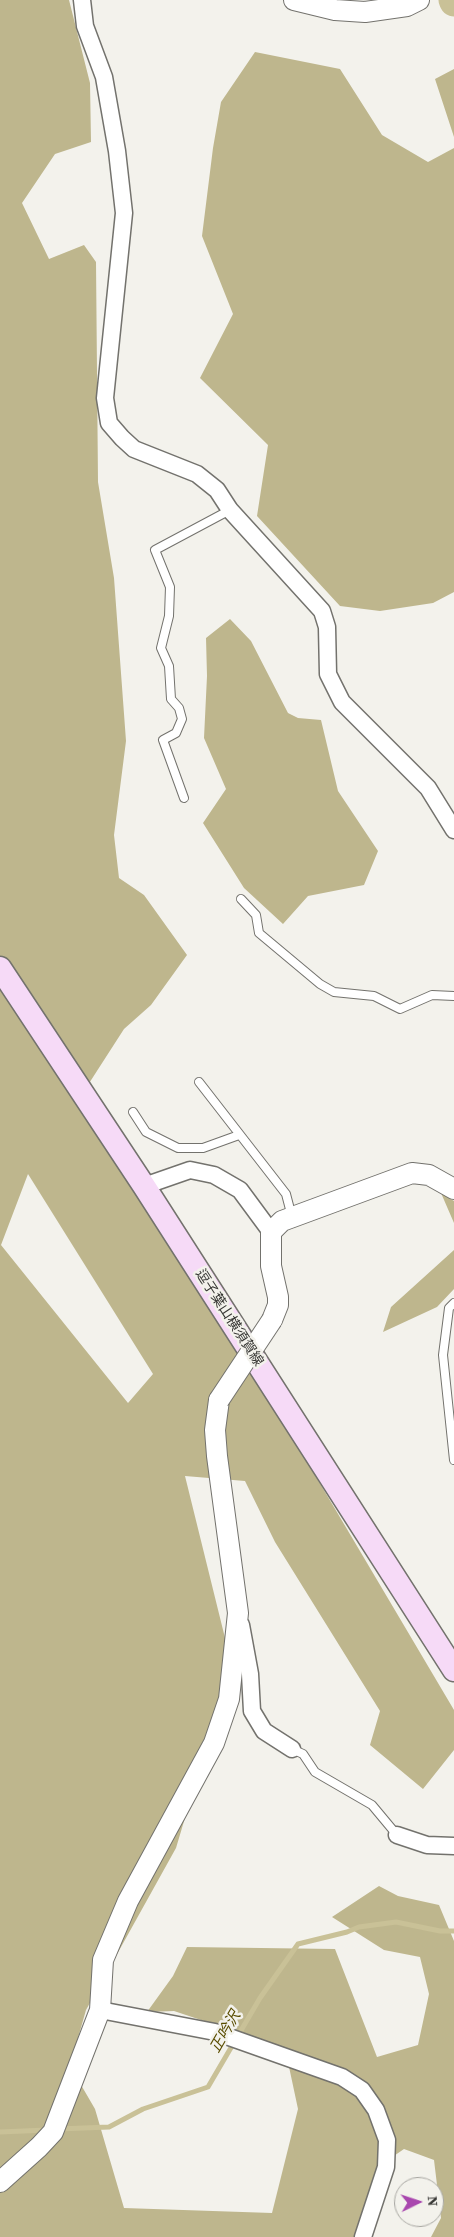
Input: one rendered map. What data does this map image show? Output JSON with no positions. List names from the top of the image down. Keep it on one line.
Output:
{"streets":{"main road":["逗子葉山横須賀線"]},"water":["正吟沢"],"north":"right"}
